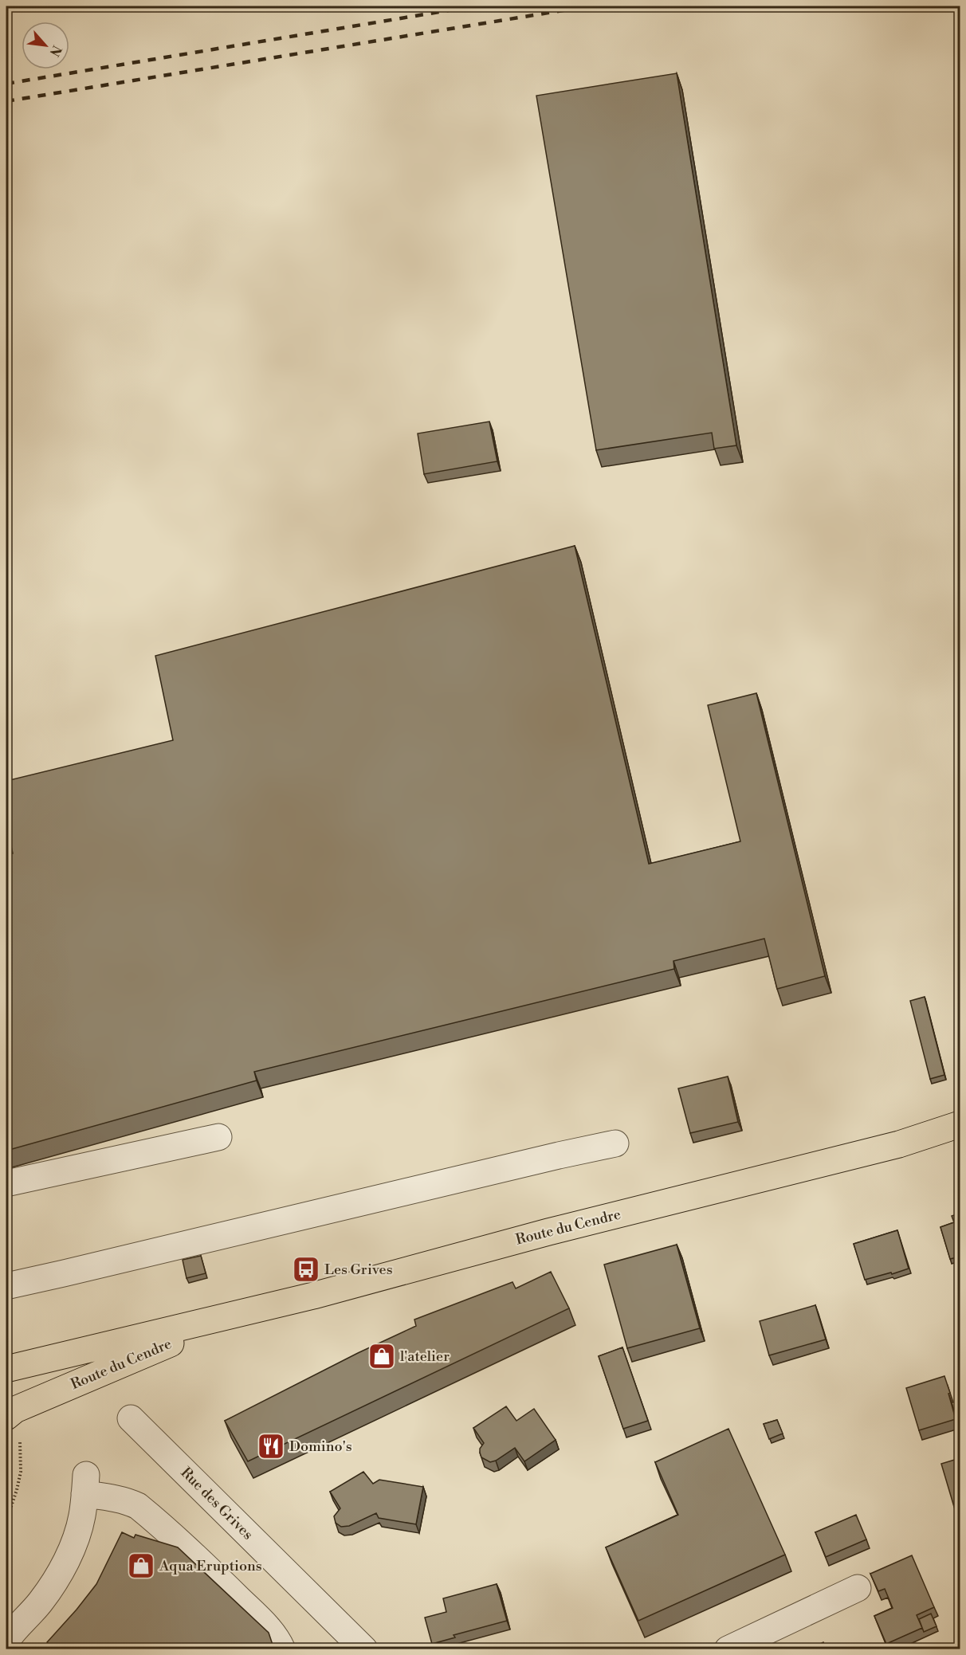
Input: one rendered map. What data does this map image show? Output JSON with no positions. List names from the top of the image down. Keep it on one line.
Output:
{"streets":{"main road":["Route du Cendre"],"street":["Rue des Grives"]},"places":{"bus stop":["Les Grives"],"shop":["l'atelier","Aqua Eruptions"],"restaurant":["Domino's"]},"north":"bottom right"}
